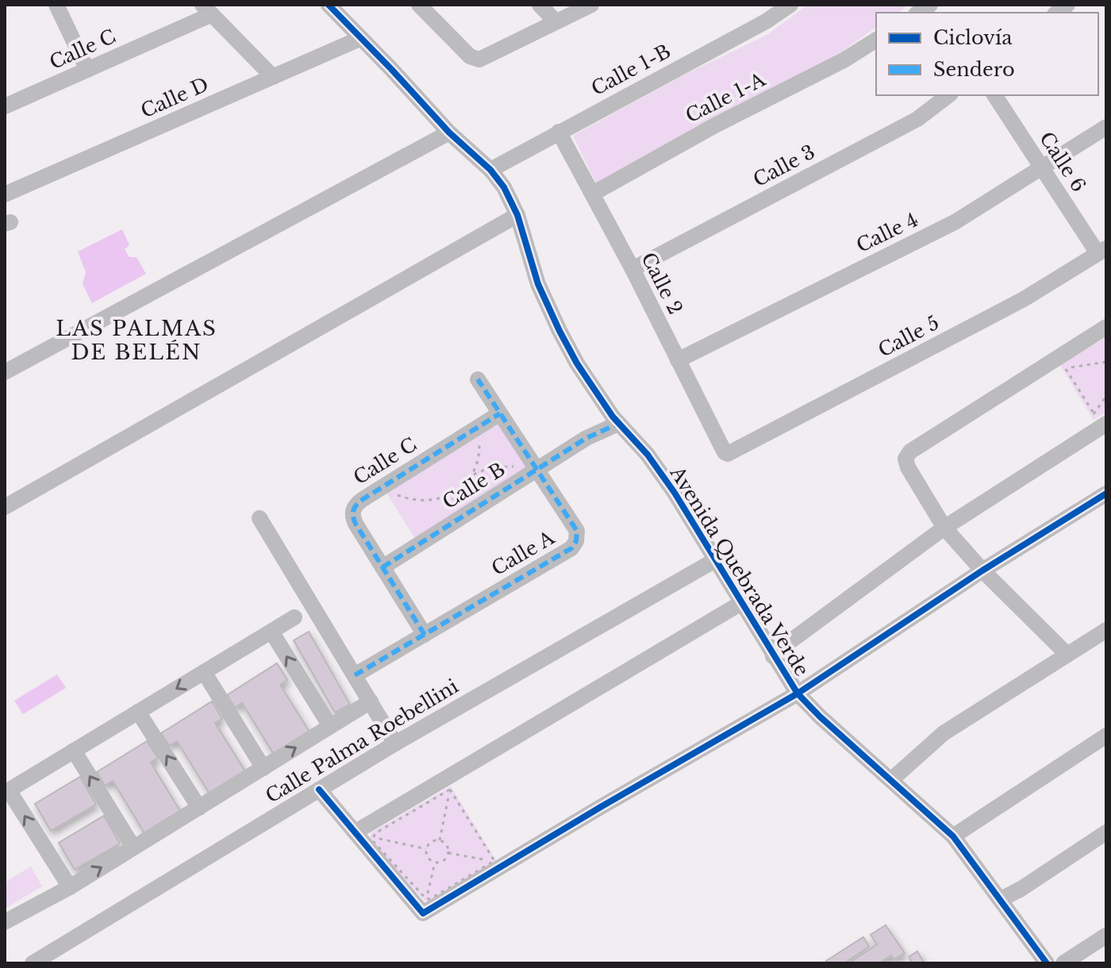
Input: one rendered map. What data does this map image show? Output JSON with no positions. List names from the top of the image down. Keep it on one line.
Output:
{"streets":{"street":["Calle C","Calle 1-B","Calle D","Calle 1-A","Calle 6","Calle 3","Calle 4","Calle 2","Calle 5","Calle B","Calle A","Avenida Quebrada Verde","Calle Palma Roebellini"]},"crossings":[["Calle C","Calle B"],["Calle C","Calle A"],["Calle 1-B","Calle 2"],["Calle 1-B","Avenida Quebrada Verde"],["Calle D","Avenida Quebrada Verde"],["Calle 1-A","Calle 2"],["Calle 6","Calle 4"],["Calle 6","Calle 5"],["Calle 3","Calle 2"],["Calle 4","Calle 2"],["Calle 2","Calle 5"],["Calle B","Calle A"],["Calle B","Avenida Quebrada Verde"],["Avenida Quebrada Verde","Calle Palma Roebellini"]],"districts":["LAS PALMAS DE BELÉN"],"legend":["Ciclovía","Sendero"]}
